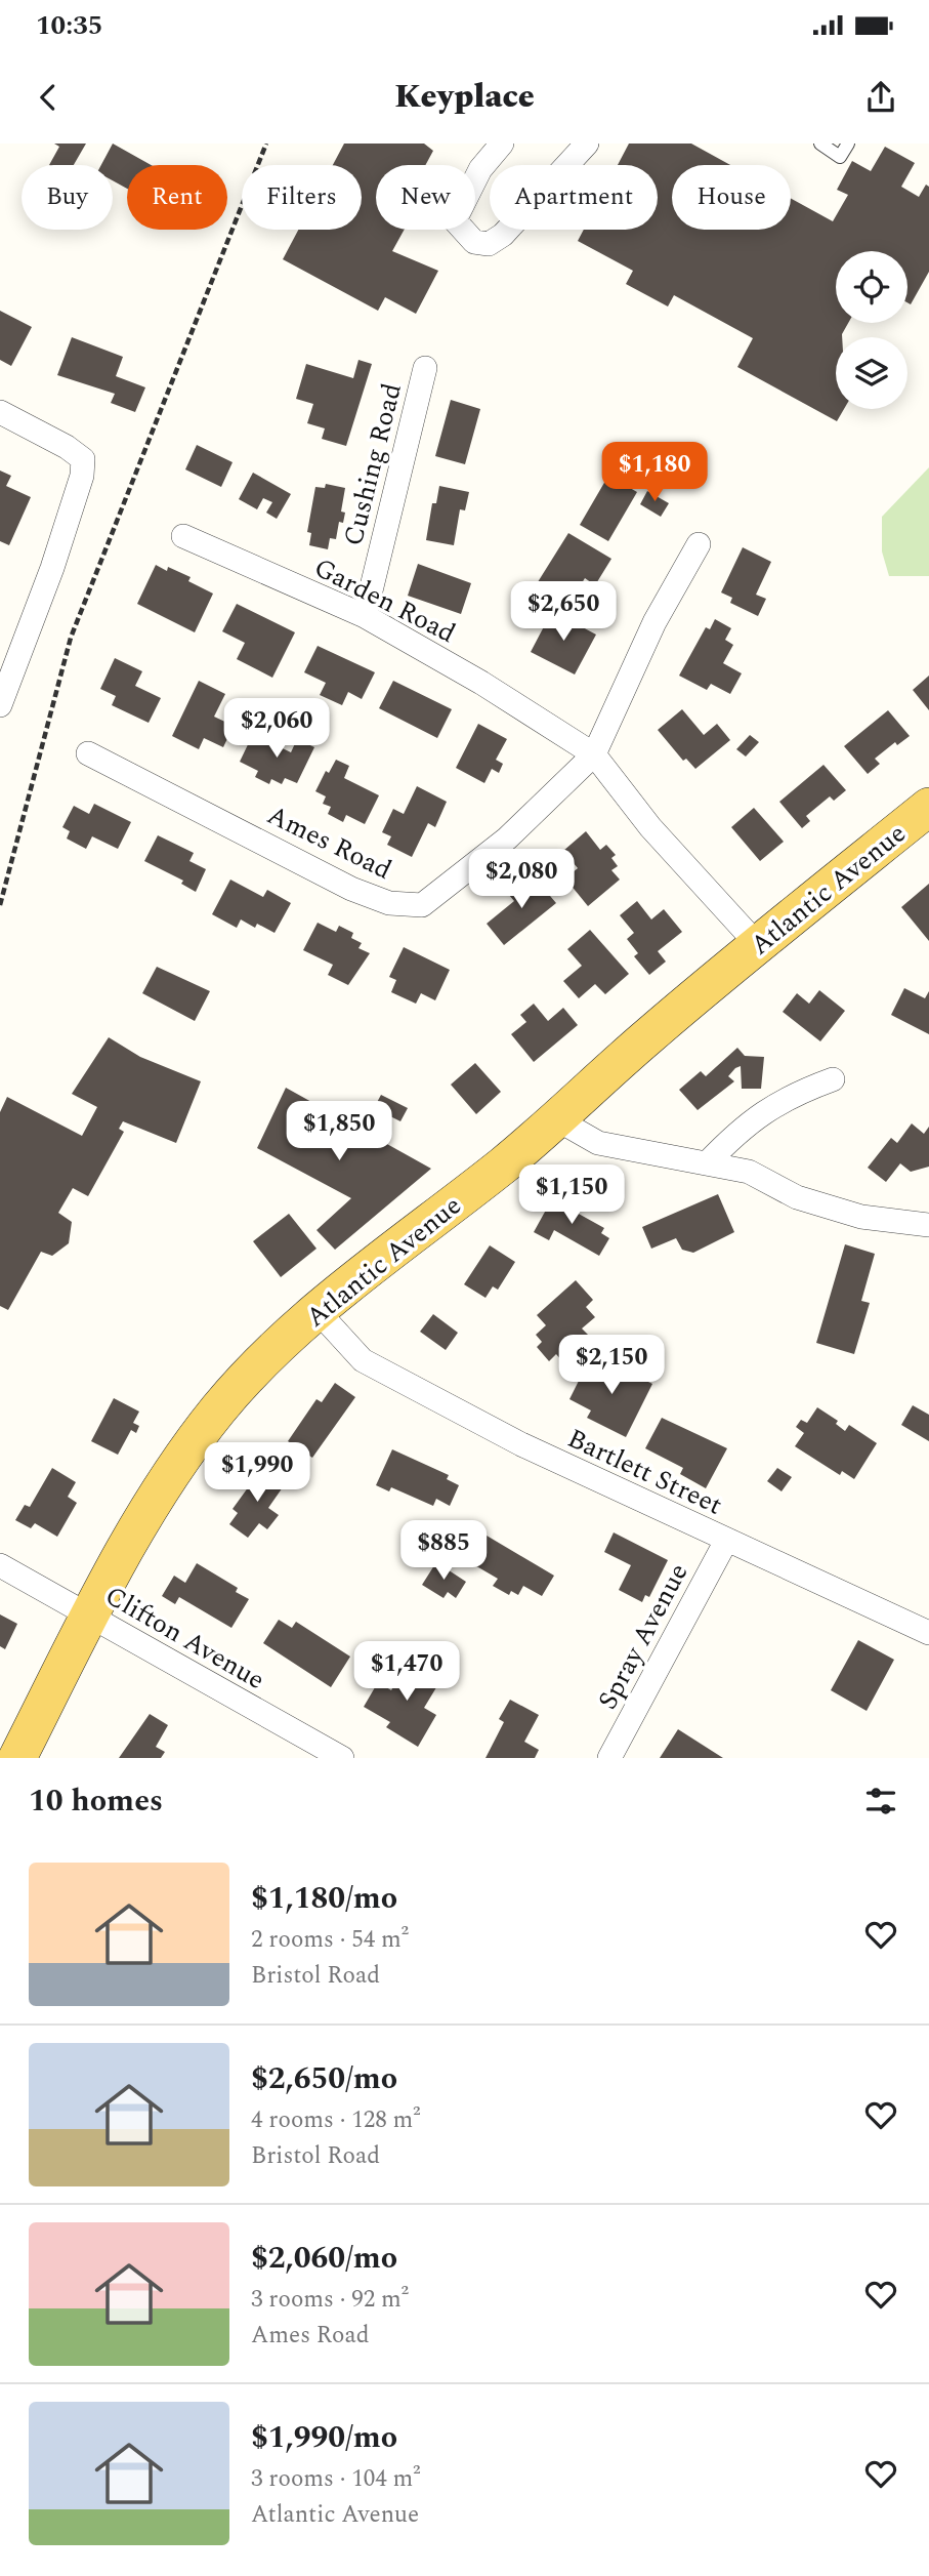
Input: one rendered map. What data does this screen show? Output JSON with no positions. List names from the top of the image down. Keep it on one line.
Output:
{"streets":{"main road":["Atlantic Avenue"],"street":["Cushing Road","Garden Road","Ames Road","Bartlett Street","Spray Avenue","Clifton Avenue"]},"crossings":[["Cushing Road","Garden Road"],["Garden Road","Ames Road"],["Garden Road","Atlantic Avenue"],["Atlantic Avenue","Bartlett Street"],["Atlantic Avenue","Clifton Avenue"],["Bartlett Street","Spray Avenue"]],"page":{"status":"10:35","header":"Keyplace","chip":["Buy","Rent","Filters","New","Apartment","House"],"price":["$1,180","$2,650","$2,060","$2,080","$1,850","$1,150","$2,150","$1,990","$885","$1,470"],"heading":"10 homes","list":[{"name":"$1,180/mo","note":"2 rooms · 54 m² · Bristol Road"},{"name":"$2,650/mo","note":"4 rooms · 128 m² · Bristol Road"},{"name":"$2,060/mo","note":"3 rooms · 92 m² · Ames Road"},{"name":"$1,990/mo","note":"3 rooms · 104 m² · Atlantic Avenue"}]}}
